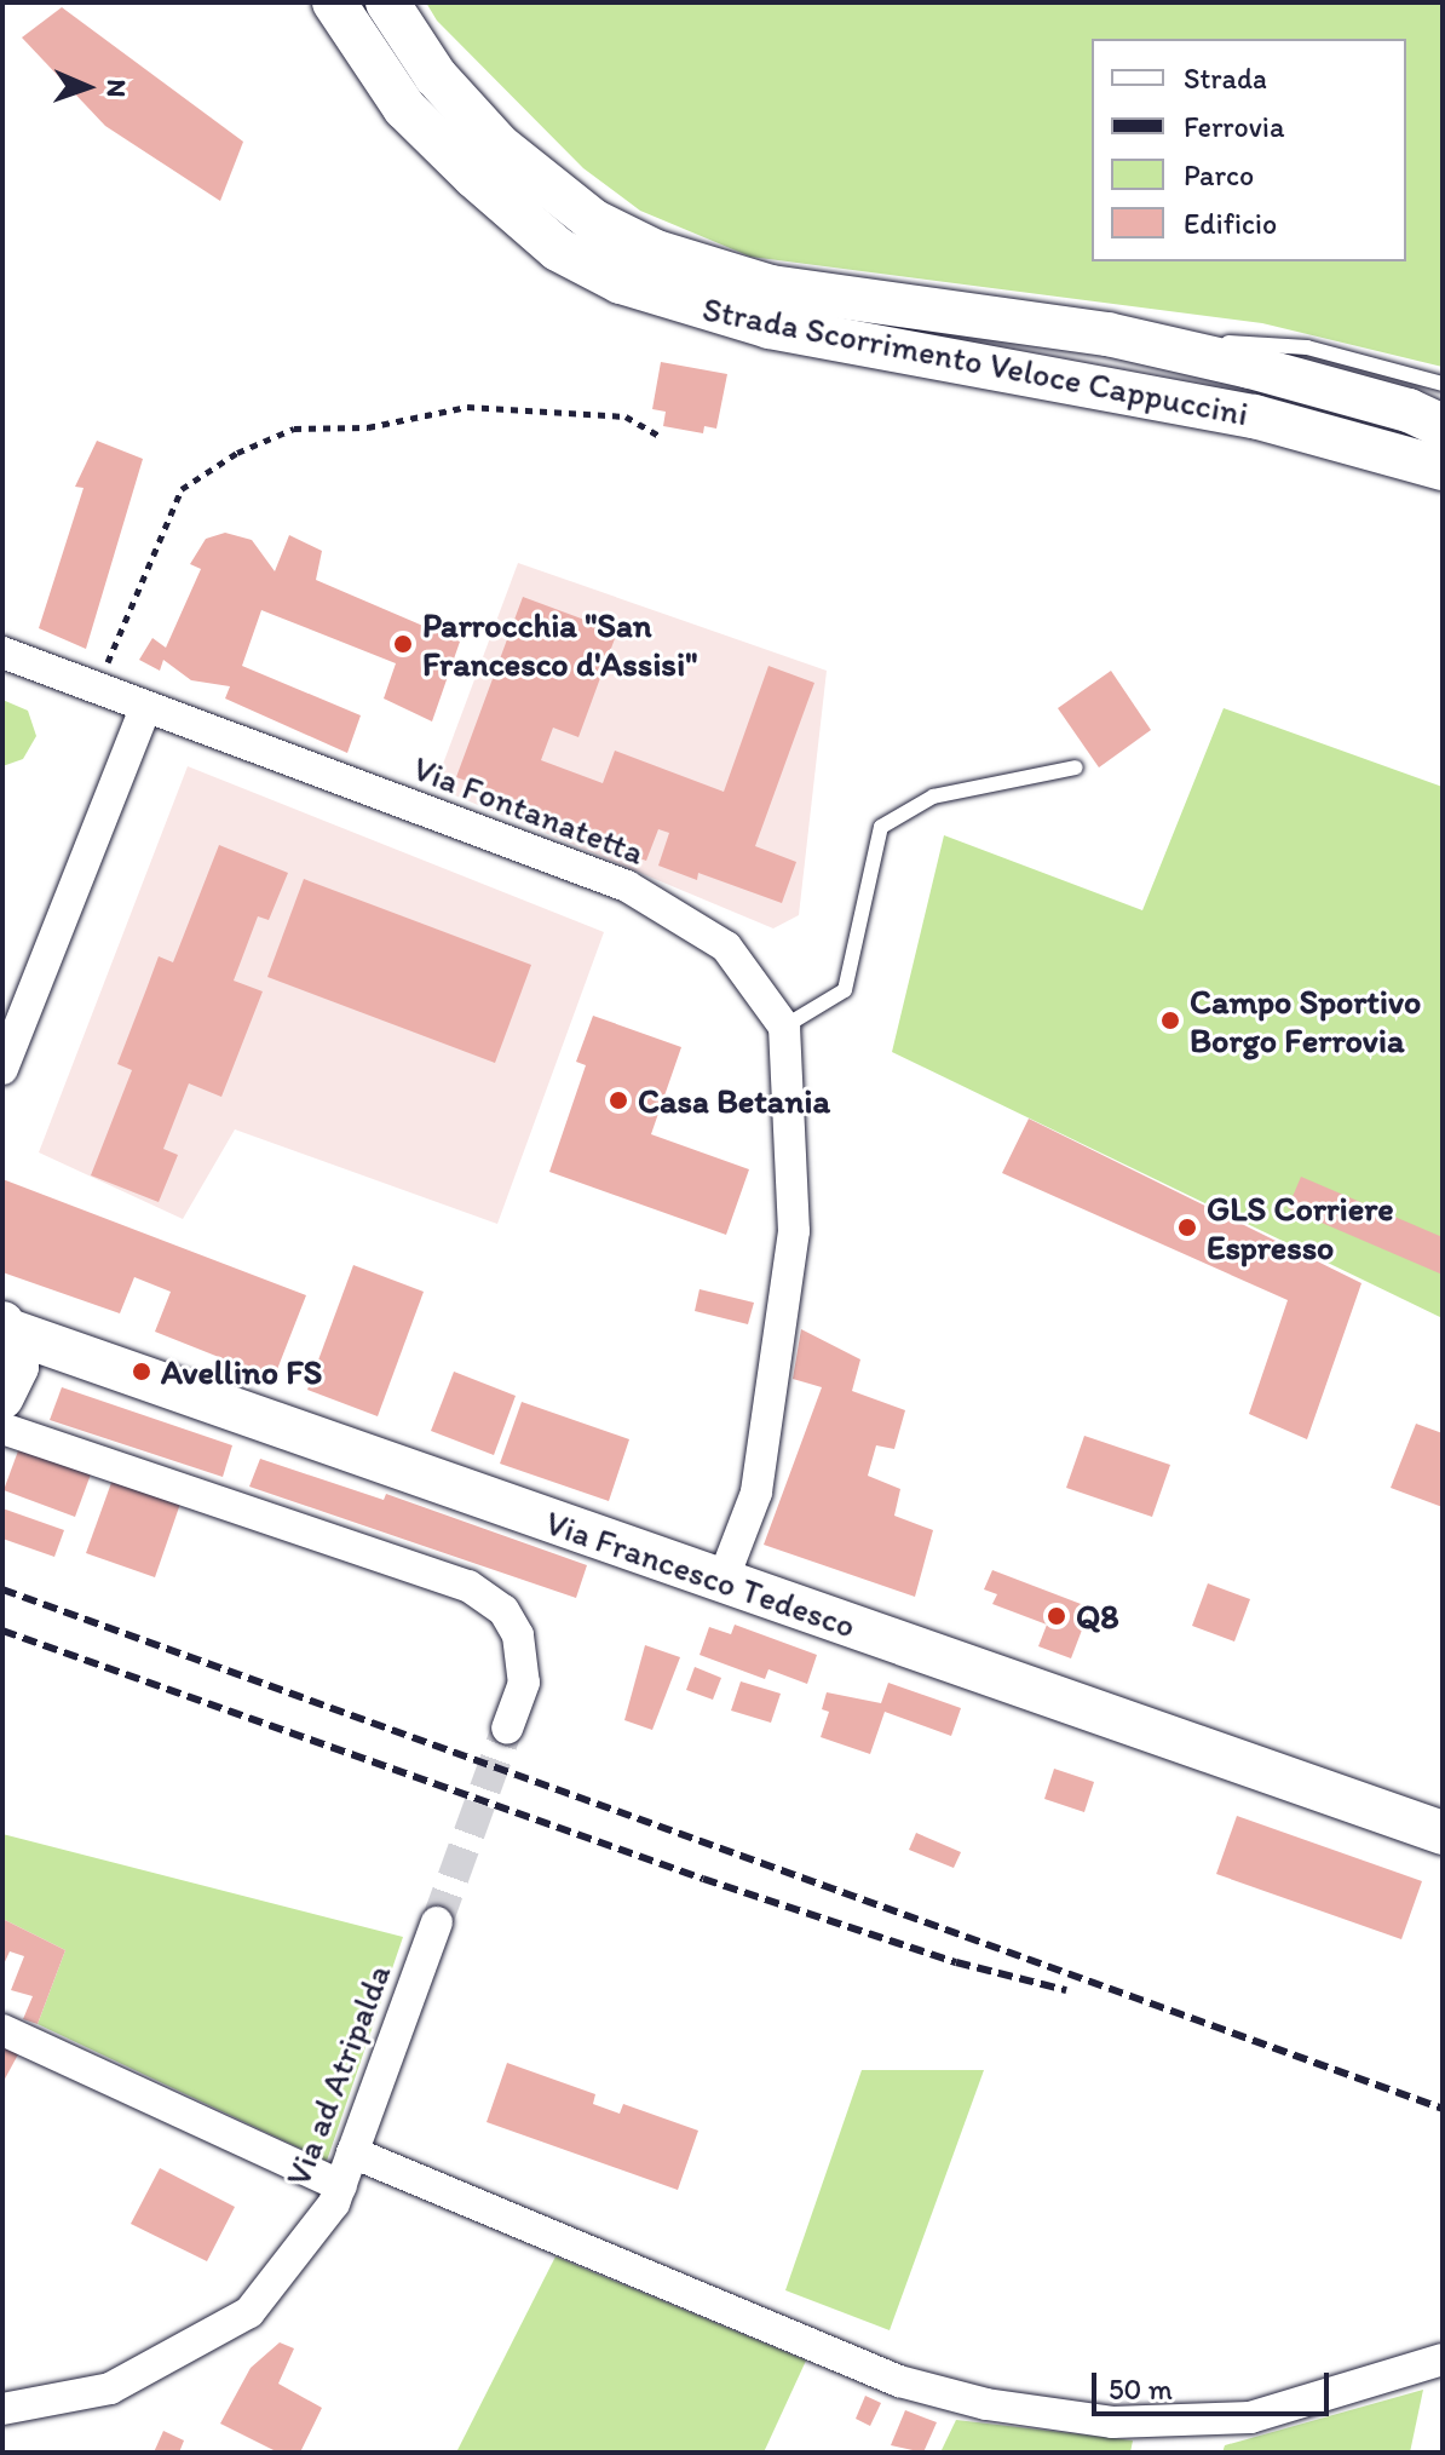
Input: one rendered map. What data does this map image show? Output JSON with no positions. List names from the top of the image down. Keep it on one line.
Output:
{"streets":{"main road":["Strada Scorrimento Veloce Cappuccini","Via Francesco Tedesco"],"street":["Via Fontanatetta","Via ad Atripalda"]},"places":["Parrocchia \"San Francesco d'Assisi\"","Campo Sportivo Borgo Ferrovia","Casa Betania","GLS Corriere Espresso","Avellino FS","Q8"],"legend":["Strada","Ferrovia","Parco","Edificio"],"scale_bar":"50 m","north":"right"}
